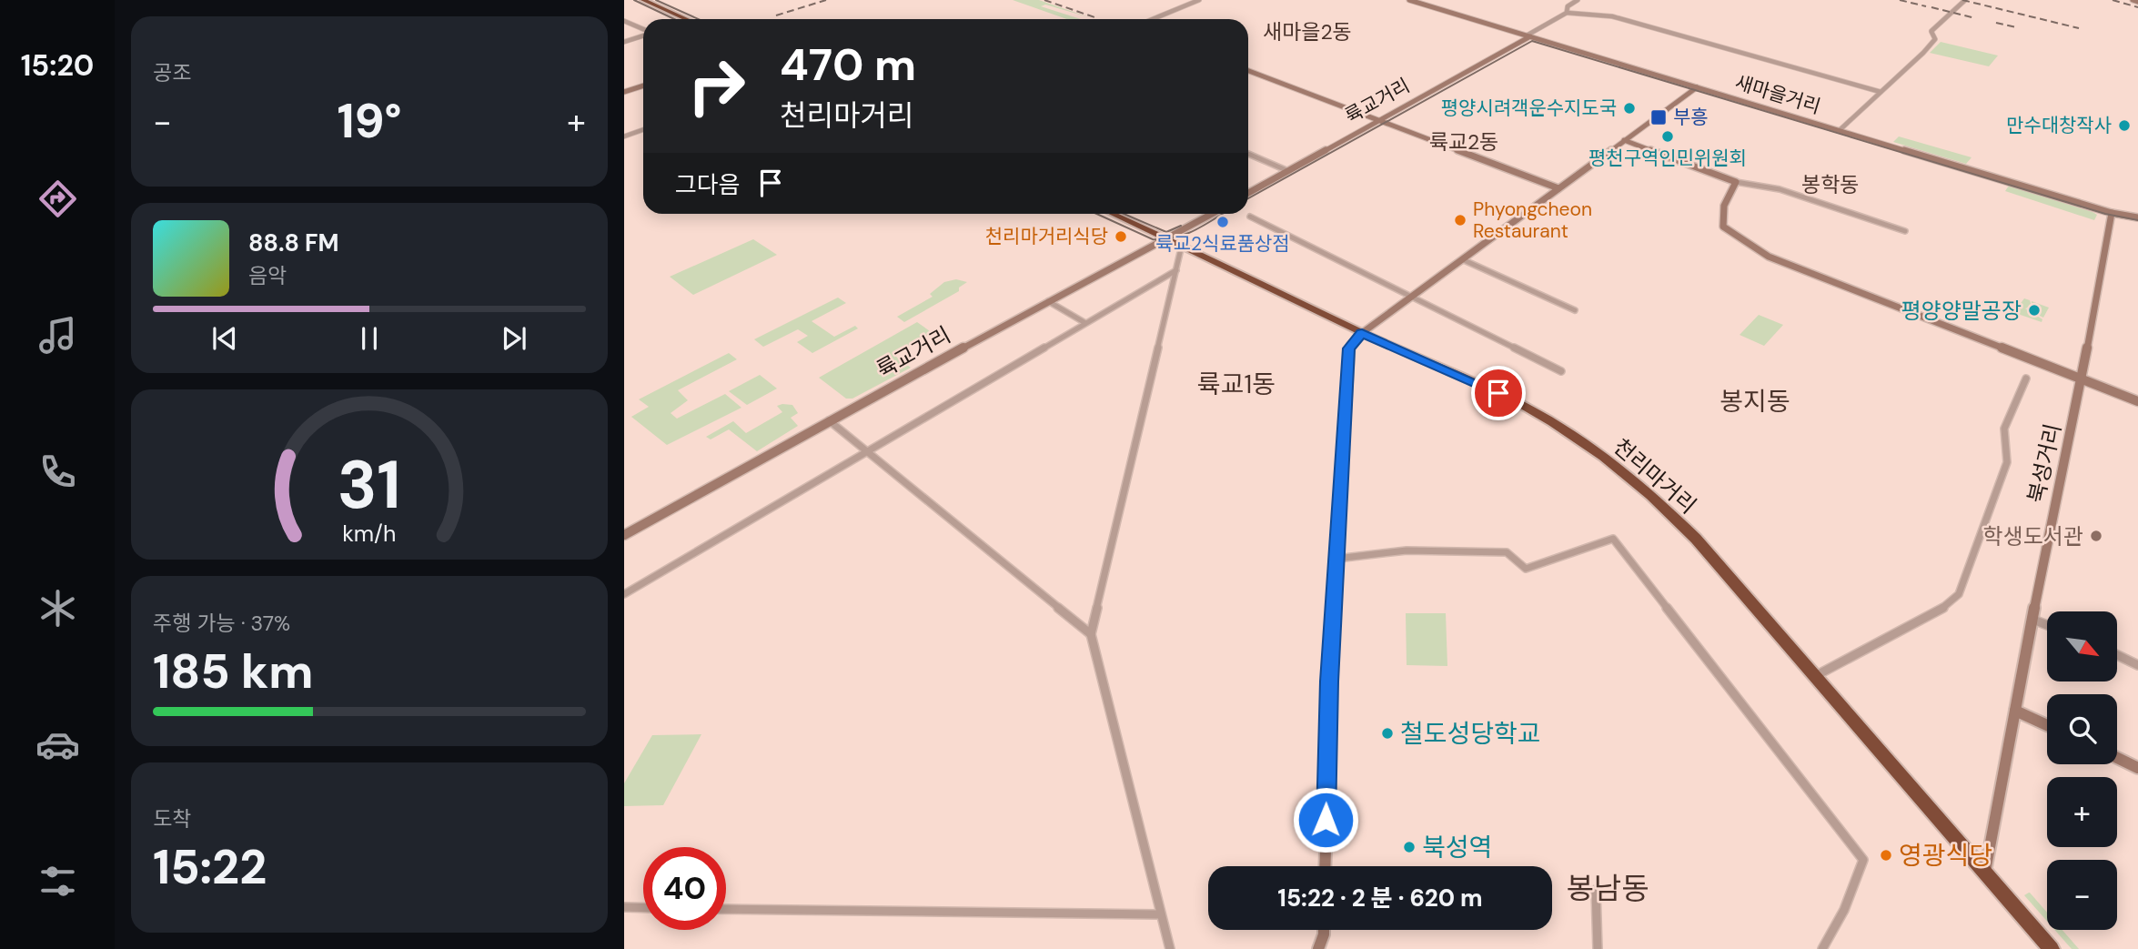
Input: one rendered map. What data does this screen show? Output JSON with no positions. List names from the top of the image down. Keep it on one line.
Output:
{"streets":{"highway":["천리마거리"],"street":["새마을거리","륙교거리","북성거리"]},"crossings":[["새마을거리","륙교거리"],["새마을거리","북성거리"],["륙교거리","천리마거리"],["북성거리","천리마거리"]],"districts":["새마을2동","륙교2동","봉학동","륙교1동","봉지동","봉남동"],"places":{"other":["평양시려객운수지도국","만수대창작사","평천구역인민위원회","Phyongcheon Restaurant","륙교2식료품상점","천리마거리식당","평양양말공장","학생도서관","철도성당학교","북성역","영광식당"],"transit":["부흥"]},"north":"bottom right","page":{"tabs":"15:20","tile":["공조",["주행 가능 · 37%","185 km"],["도착","15:22"]],"turn":["470 m","천리마거리"],"heat":["−","19°","+"],"then":"그다음","song":["88.8 FM","음악"],"map_buttons":["+","−"],"limit":"40","trip":"15:22 · 2 분 · 620 m","gauge":["31","km/h"]}}
